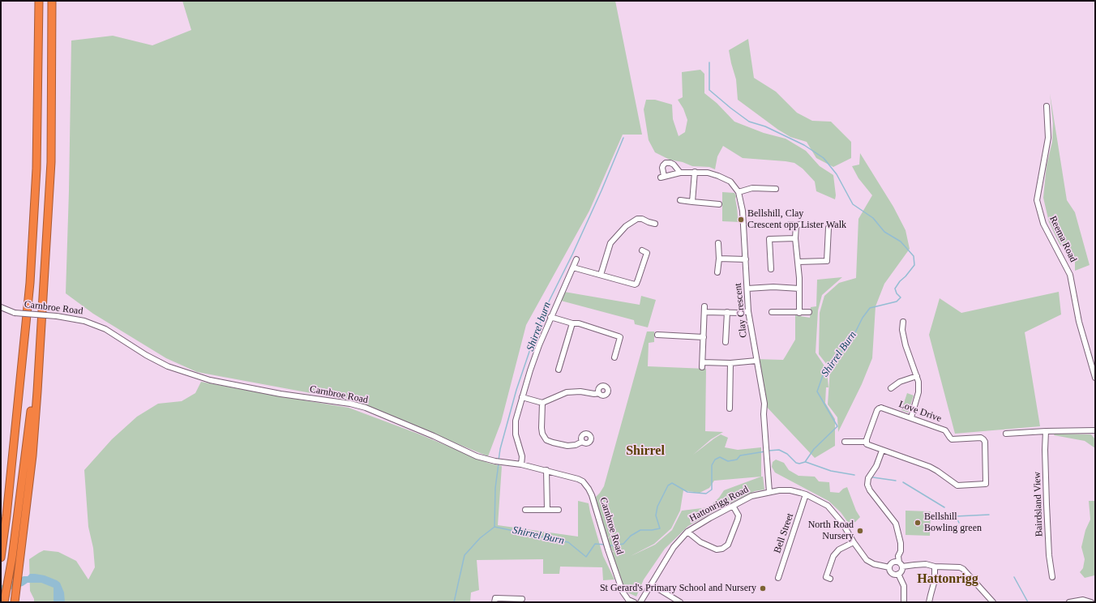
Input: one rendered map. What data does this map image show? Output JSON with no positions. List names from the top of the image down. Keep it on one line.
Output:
{"streets":{"street":["Reema Road","Carnbroe Road","Clay Crescent","Love Drive","Hattonrigg Road","Bairdsland View","Bell Street"]},"crossings":[["Clay Crescent","Hattonrigg Road"],["Hattonrigg Road","Bell Street"]],"districts":["Shirrel","Hattonrigg"],"water":["Shirrel burn","Shirrel Burn"],"places":["Bellshill, Clay Crescent opp Lister Walk","Bellshill Bowling green","North Road Nursery","St Gerard's Primary School and Nursery"]}
